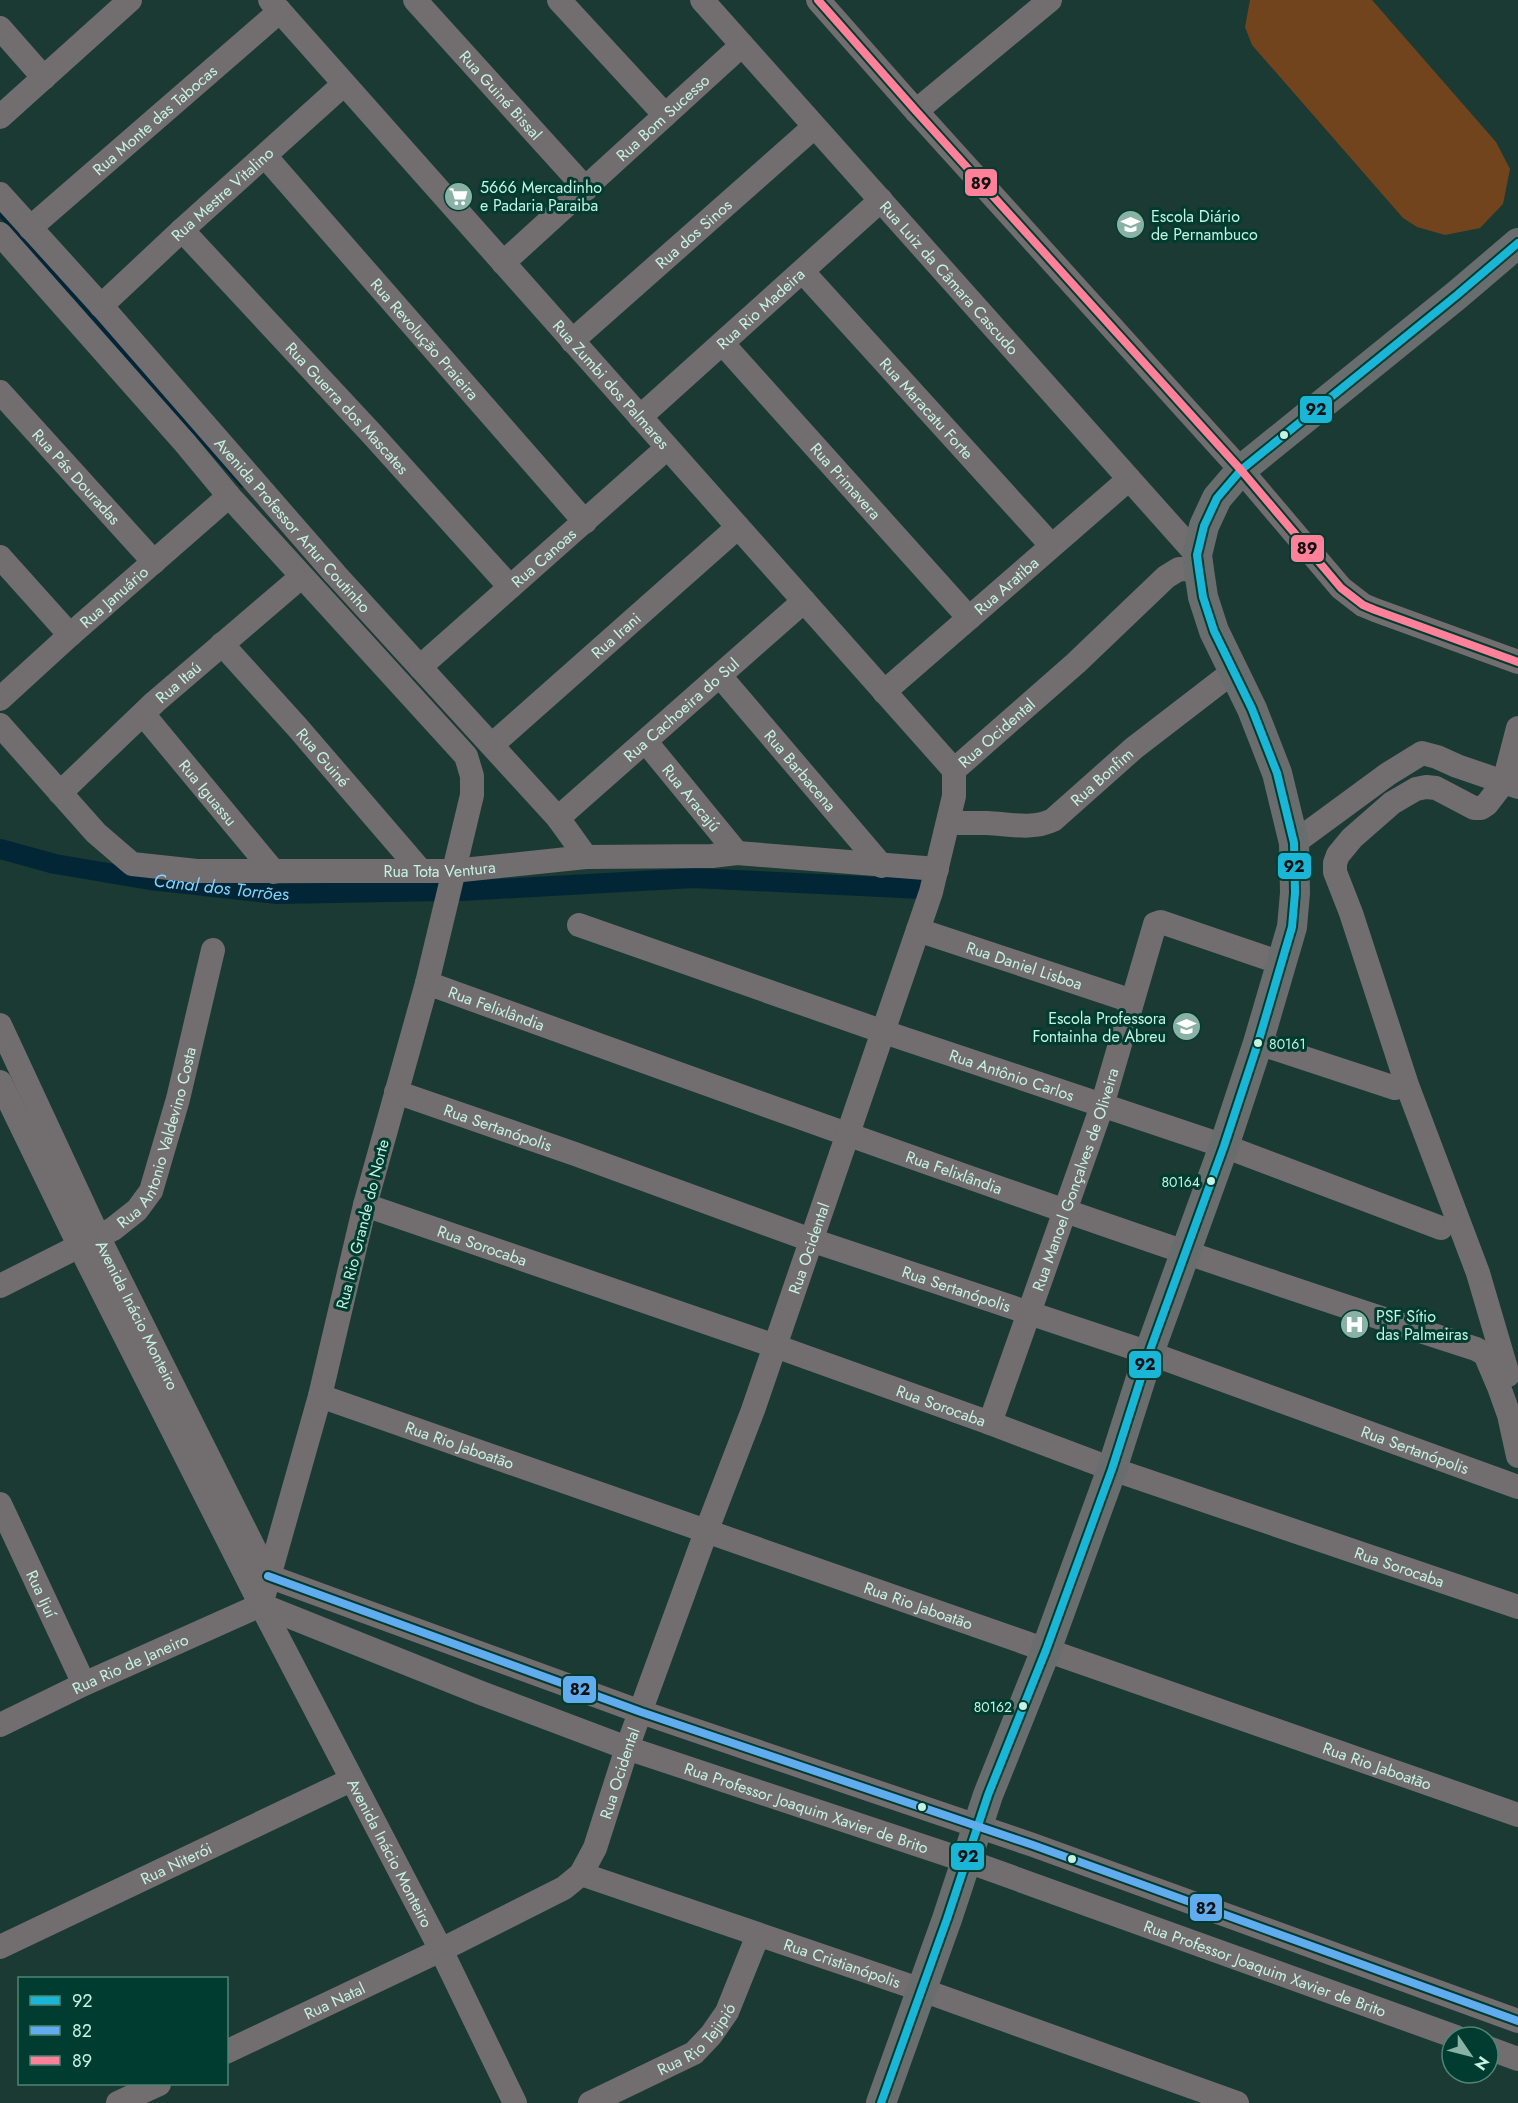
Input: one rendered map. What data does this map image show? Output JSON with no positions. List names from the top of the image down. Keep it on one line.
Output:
{"streets":{"street":["Rua Guiné Bissal","Rua Bom Sucesso","Rua Monte das Tabocas","Rua Mestre Vitalino","Rua dos Sinos","Rua Luiz da Câmara Cascudo","Rua Rio Madeira","Rua Revolução Praieira","Rua Zumbi dos Palmares","Rua Guerra dos Mascates","Rua Maracatu Forte","Rua Pás Douradas","Rua Primavera","Avenida Professor Artur Coutinho","Rua Canoas","Rua Aratiba","Rua Januário","Rua Irani","Rua Itaú","Rua Cachoeira do Sul","Rua Ocidental","Rua Guiné","Rua Barbacena","Rua Bonfim","Rua Iguassu","Rua Aracajú","Rua Tota Ventura","Rua Daniel Lisboa","Rua Felixlândia","Rua Antônio Carlos","Rua Sertanópolis","Rua Antonio Valdevino Costa","Rua Manoel Gonçalves de Oliveira","Rua Rio Grande do Norte","Rua Sorocaba","Avenida Inácio Monteiro","Rua Rio Jaboatão","Rua Ijuí","Rua Rio de Janeiro","Rua Professor Joaquim Xavier de Brito","Rua Niterói","Rua Cristianópolis","Rua Natal","Rua Rio Tejipió"]},"crossings":[["Rua Guiné Bissal","Rua Bom Sucesso"],["Rua Bom Sucesso","Rua Luiz da Câmara Cascudo"],["Rua Bom Sucesso","Rua Zumbi dos Palmares"],["Rua Monte das Tabocas","Rua Zumbi dos Palmares"],["Rua Monte das Tabocas","Avenida Professor Artur Coutinho"],["Rua Mestre Vitalino","Rua Revolução Praieira"],["Rua Mestre Vitalino","Rua Zumbi dos Palmares"],["Rua Mestre Vitalino","Rua Guerra dos Mascates"],["Rua Mestre Vitalino","Avenida Professor Artur Coutinho"],["Rua dos Sinos","Rua Luiz da Câmara Cascudo"],["Rua dos Sinos","Rua Zumbi dos Palmares"],["Rua Luiz da Câmara Cascudo","Rua Rio Madeira"],["Rua Luiz da Câmara Cascudo","Rua Aratiba"],["Rua Luiz da Câmara Cascudo","Rua Ocidental"],["Rua Rio Madeira","Rua Zumbi dos Palmares"],["Rua Rio Madeira","Rua Maracatu Forte"],["Rua Rio Madeira","Rua Primavera"],["Rua Revolução Praieira","Rua Canoas"],["Rua Zumbi dos Palmares","Rua Canoas"],["Rua Zumbi dos Palmares","Rua Aratiba"],["Rua Zumbi dos Palmares","Rua Irani"],["Rua Zumbi dos Palmares","Rua Cachoeira do Sul"],["Rua Zumbi dos Palmares","Rua Ocidental"],["Rua Guerra dos Mascates","Rua Canoas"],["Rua Maracatu Forte","Rua Aratiba"],["Rua Pás Douradas","Rua Januário"],["Rua Primavera","Rua Aratiba"],["Avenida Professor Artur Coutinho","Rua Canoas"],["Avenida Professor Artur Coutinho","Rua Januário"],["Avenida Professor Artur Coutinho","Rua Irani"],["Avenida Professor Artur Coutinho","Rua Itaú"],["Avenida Professor Artur Coutinho","Rua Cachoeira do Sul"],["Avenida Professor Artur Coutinho","Rua Tota Ventura"],["Avenida Professor Artur Coutinho","Rua Rio Grande do Norte"],["Rua Itaú","Rua Guiné"],["Rua Itaú","Rua Iguassu"],["Rua Itaú","Rua Tota Ventura"],["Rua Cachoeira do Sul","Rua Barbacena"],["Rua Cachoeira do Sul","Rua Aracajú"],["Rua Ocidental","Rua Bonfim"],["Rua Ocidental","Rua Tota Ventura"],["Rua Ocidental","Rua Daniel Lisboa"],["Rua Ocidental","Rua Felixlândia"],["Rua Ocidental","Rua Antônio Carlos"],["Rua Ocidental","Rua Sertanópolis"],["Rua Ocidental","Rua Sorocaba"],["Rua Ocidental","Avenida Inácio Monteiro"],["Rua Ocidental","Rua Rio Jaboatão"],["Rua Ocidental","Rua Professor Joaquim Xavier de Brito"],["Rua Ocidental","Rua Cristianópolis"],["Rua Ocidental","Rua Natal"],["Rua Guiné","Rua Tota Ventura"],["Rua Barbacena","Rua Tota Ventura"],["Rua Iguassu","Rua Tota Ventura"],["Rua Aracajú","Rua Tota Ventura"],["Rua Tota Ventura","Rua Rio Grande do Norte"],["Rua Daniel Lisboa","Rua Manoel Gonçalves de Oliveira"],["Rua Felixlândia","Rua Manoel Gonçalves de Oliveira"],["Rua Felixlândia","Rua Rio Grande do Norte"],["Rua Antônio Carlos","Rua Manoel Gonçalves de Oliveira"],["Rua Sertanópolis","Rua Manoel Gonçalves de Oliveira"],["Rua Sertanópolis","Rua Rio Grande do Norte"],["Rua Antonio Valdevino Costa","Avenida Inácio Monteiro"],["Rua Manoel Gonçalves de Oliveira","Rua Sorocaba"],["Rua Rio Grande do Norte","Rua Sorocaba"],["Rua Rio Grande do Norte","Avenida Inácio Monteiro"],["Rua Rio Grande do Norte","Rua Rio Jaboatão"],["Avenida Inácio Monteiro","Rua Rio de Janeiro"],["Avenida Inácio Monteiro","Rua Professor Joaquim Xavier de Brito"],["Avenida Inácio Monteiro","Rua Niterói"],["Avenida Inácio Monteiro","Rua Natal"],["Rua Ijuí","Rua Rio de Janeiro"],["Rua Rio de Janeiro","Rua Professor Joaquim Xavier de Brito"],["Rua Cristianópolis","Rua Rio Tejipió"]],"water":["Canal dos Torrões"],"places":{"supermarket":["5666 Mercadinho e Padaria Paraiba"],"school or university":["Escola Diário de Pernambuco","Escola Professora Fontainha de Abreu"],"other":["80161","80164","80162"],"hospital":["PSF Sítio das Palmeiras"]},"lines":["transit line 89","transit line 92","transit line 82"],"legend":["92","82","89"],"north":"bottom right"}
